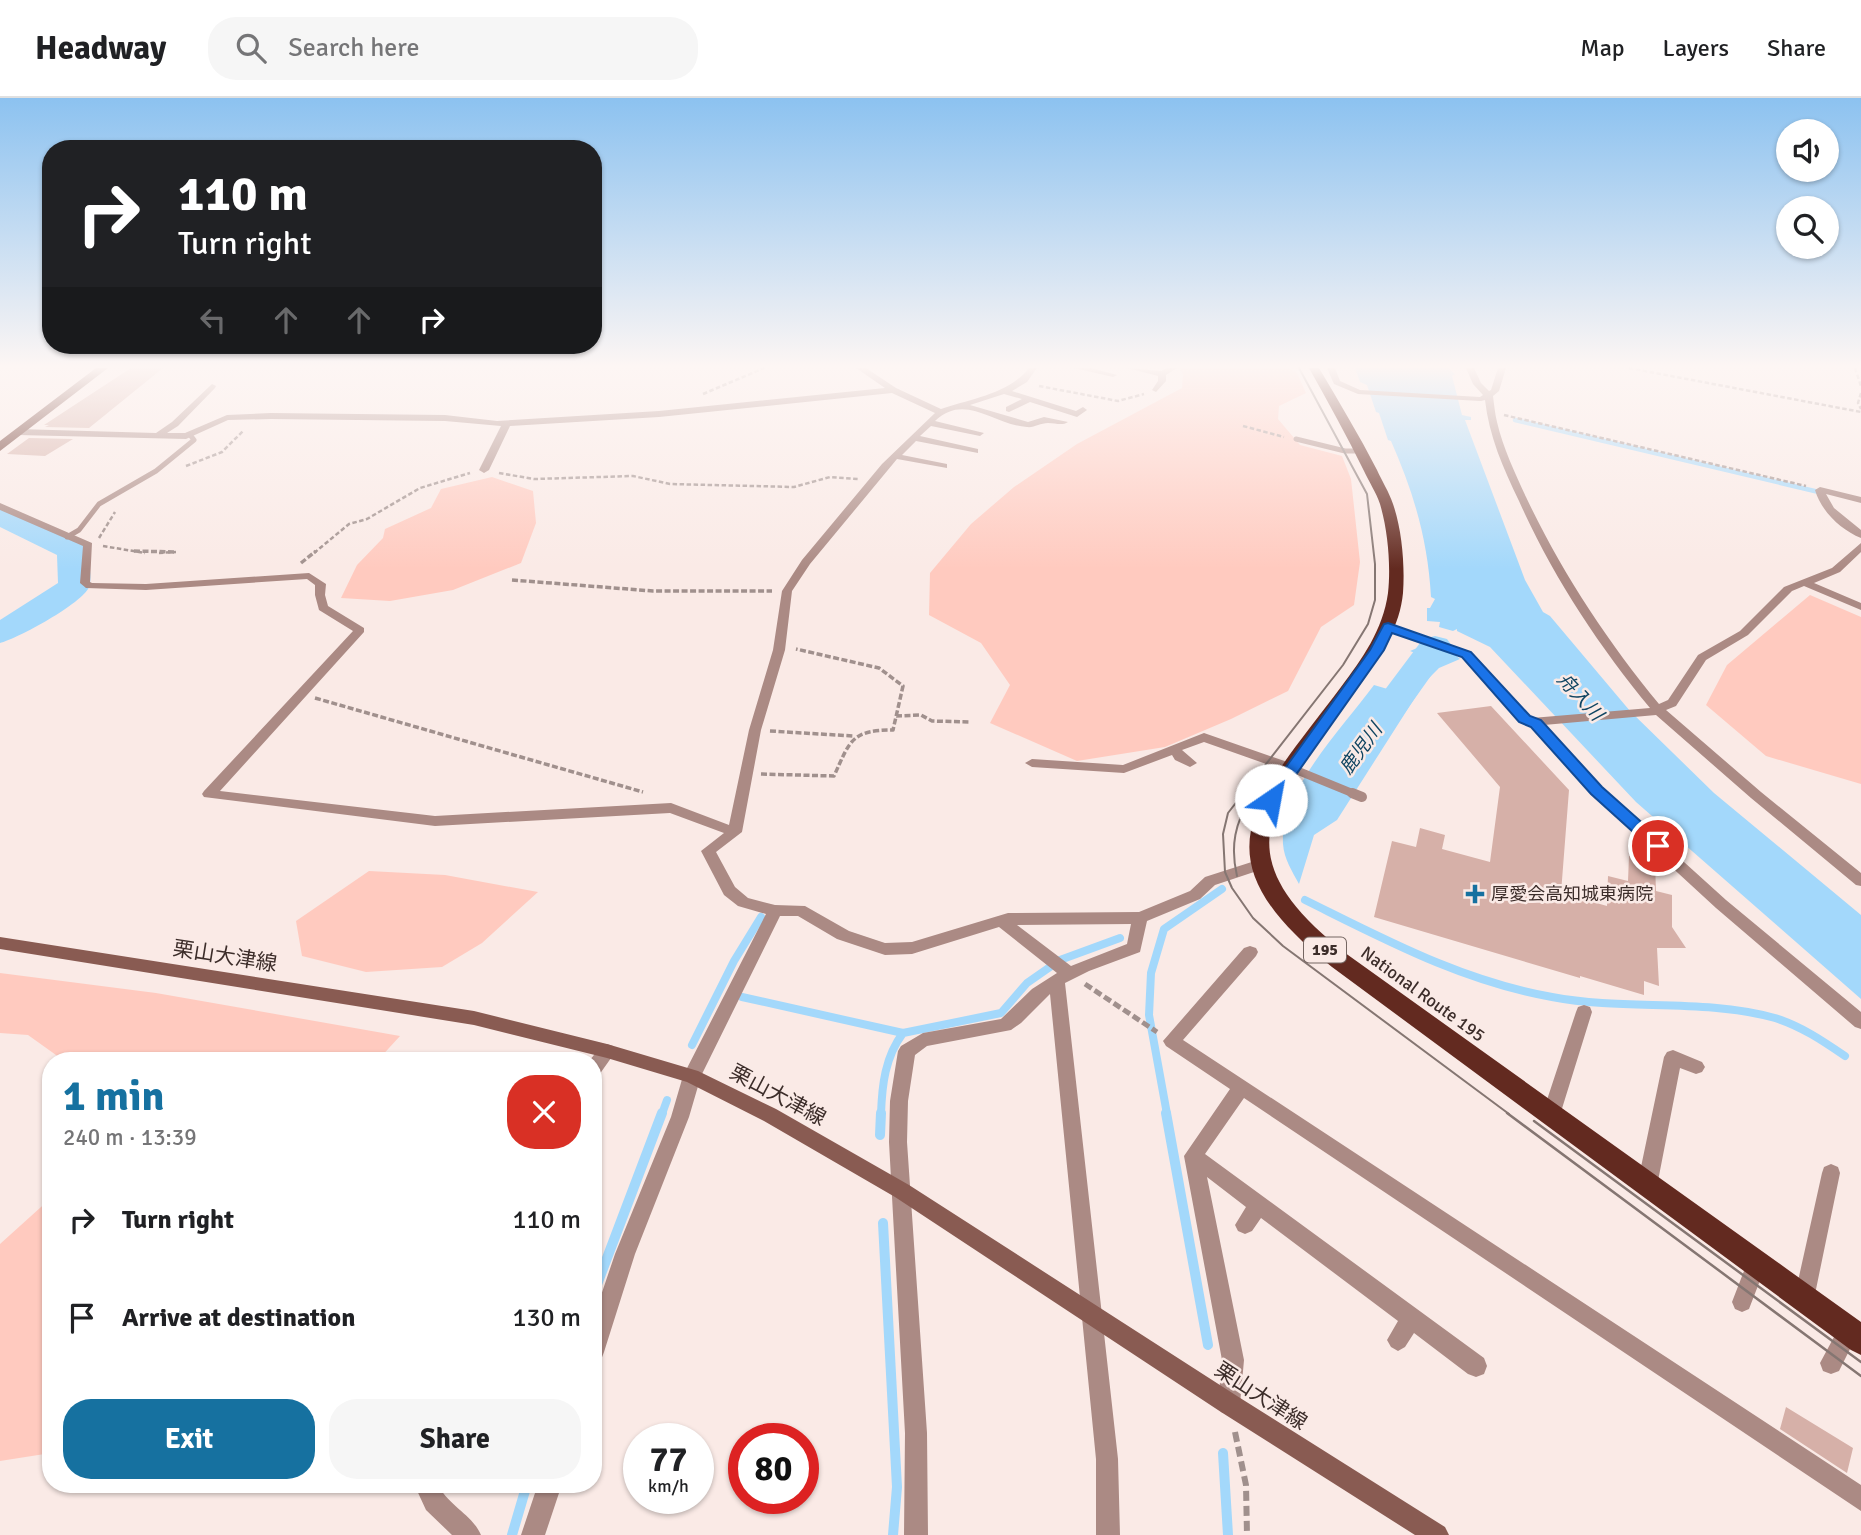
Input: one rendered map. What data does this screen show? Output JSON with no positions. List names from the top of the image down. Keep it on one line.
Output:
{"streets":{"highway":["195","National Route 195"],"main road":["栗山大津線"]},"water":["舟入川","鹿児川"],"places":{"health":["厚愛会高知城東病院"]},"page":{"header":"Headway","search":"Search here","nav":["Map","Layers","Share"],"turn":["110 m","Turn right"],"heading":["1 min","240 m · 13:39"],"list":[{"name":"Turn right","value":"110 m"},{"name":"Arrive at destination","value":"130 m"}],"buttons":["Exit","Share"],"speed":"77 km/h","limit":"80"}}
